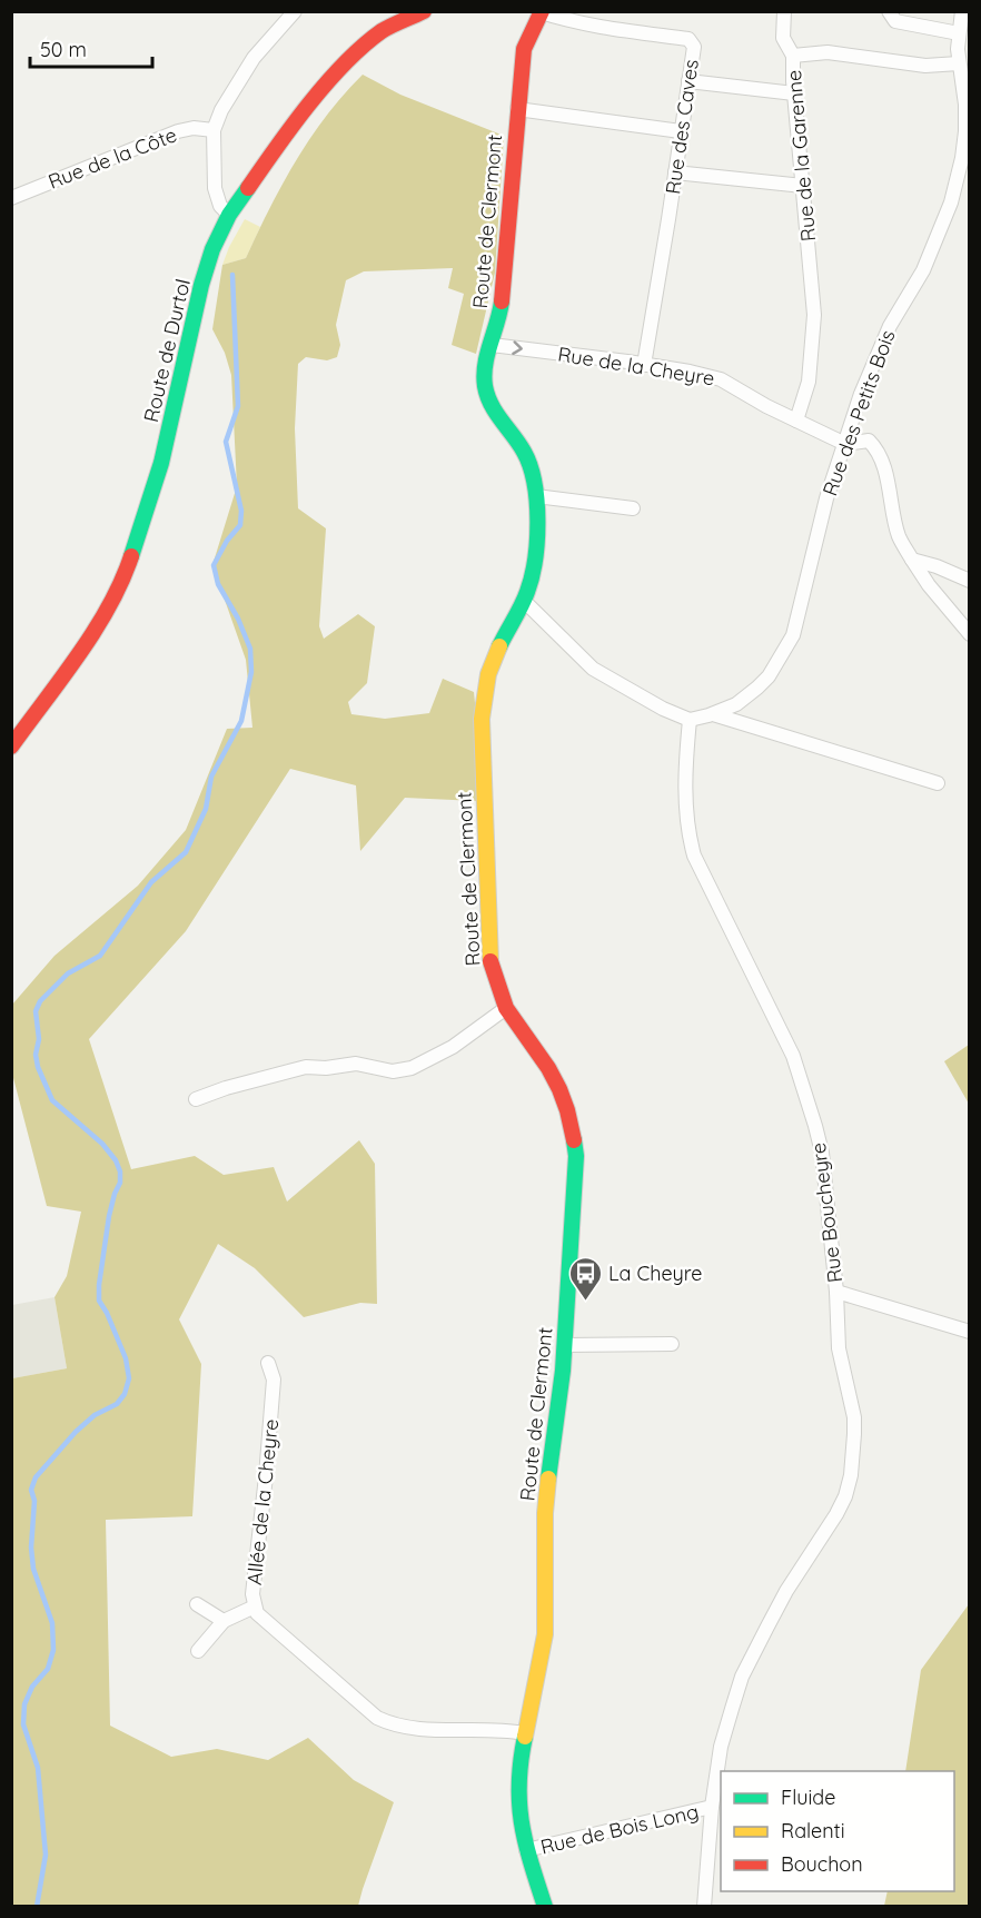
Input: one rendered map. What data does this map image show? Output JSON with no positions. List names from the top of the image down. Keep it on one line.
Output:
{"streets":{"street":["Rue des Caves","Rue de la Garenne","Rue de la Côte","Route de Clermont","Route de Durtol","Rue de la Cheyre","Rue des Petits Bois","Rue Boucheyre","Allée de la Cheyre","Rue de Bois Long"]},"crossings":[["Rue des Caves","Route de Clermont"],["Rue des Caves","Rue de la Cheyre"],["Rue de la Garenne","Rue de la Cheyre"],["Rue de la Garenne","Rue des Petits Bois"],["Route de Clermont","Rue de la Cheyre"],["Route de Clermont","Allée de la Cheyre"],["Route de Clermont","Rue de Bois Long"],["Rue de la Cheyre","Rue des Petits Bois"],["Rue des Petits Bois","Rue Boucheyre"],["Rue Boucheyre","Rue de Bois Long"]],"places":{"bus stop":["La Cheyre"]},"legend":["Fluide","Ralenti","Bouchon"],"scale_bar":"50 m"}
